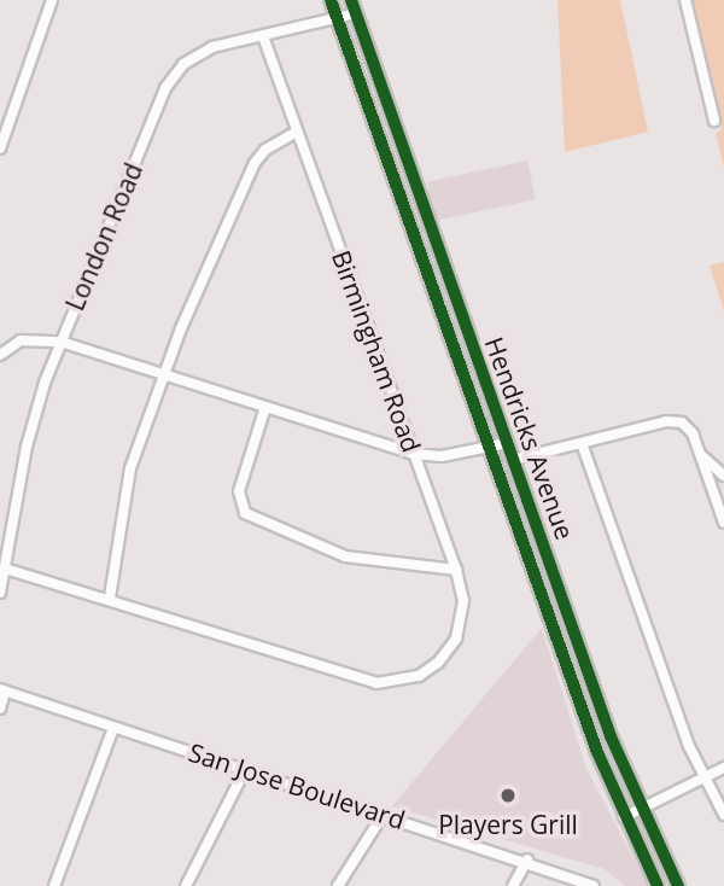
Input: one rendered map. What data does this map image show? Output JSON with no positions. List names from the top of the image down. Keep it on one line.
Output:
{"streets":{"main road":["Hendricks Avenue"],"street":["London Road","Birmingham Road","San Jose Boulevard"]},"crossings":[["London Road","Birmingham Road"],["London Road","Hendricks Avenue"]],"places":["Players Grill"]}
